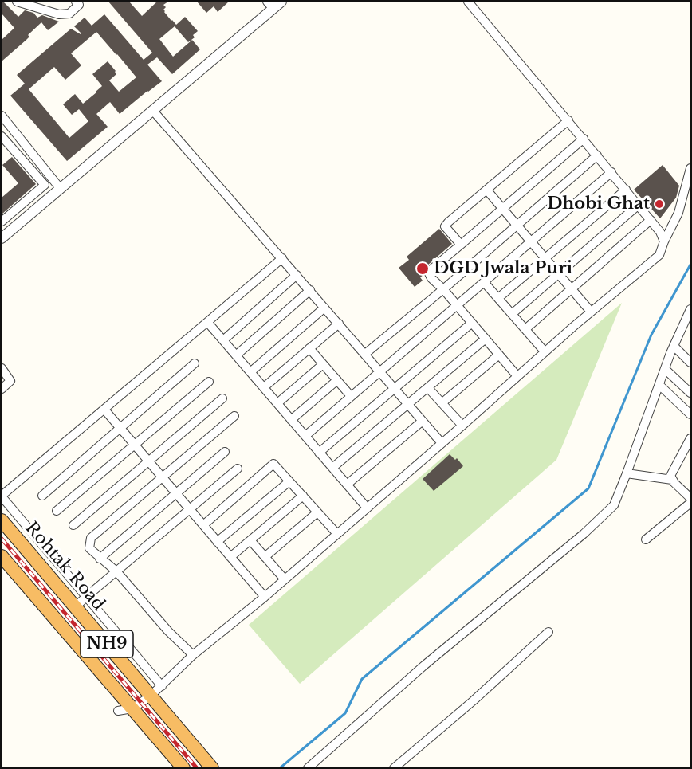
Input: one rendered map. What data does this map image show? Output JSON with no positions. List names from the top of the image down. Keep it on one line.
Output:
{"streets":{"highway":["Rohtak Road","NH9"]},"places":["Dhobi Ghat","DGD Jwala Puri"]}
